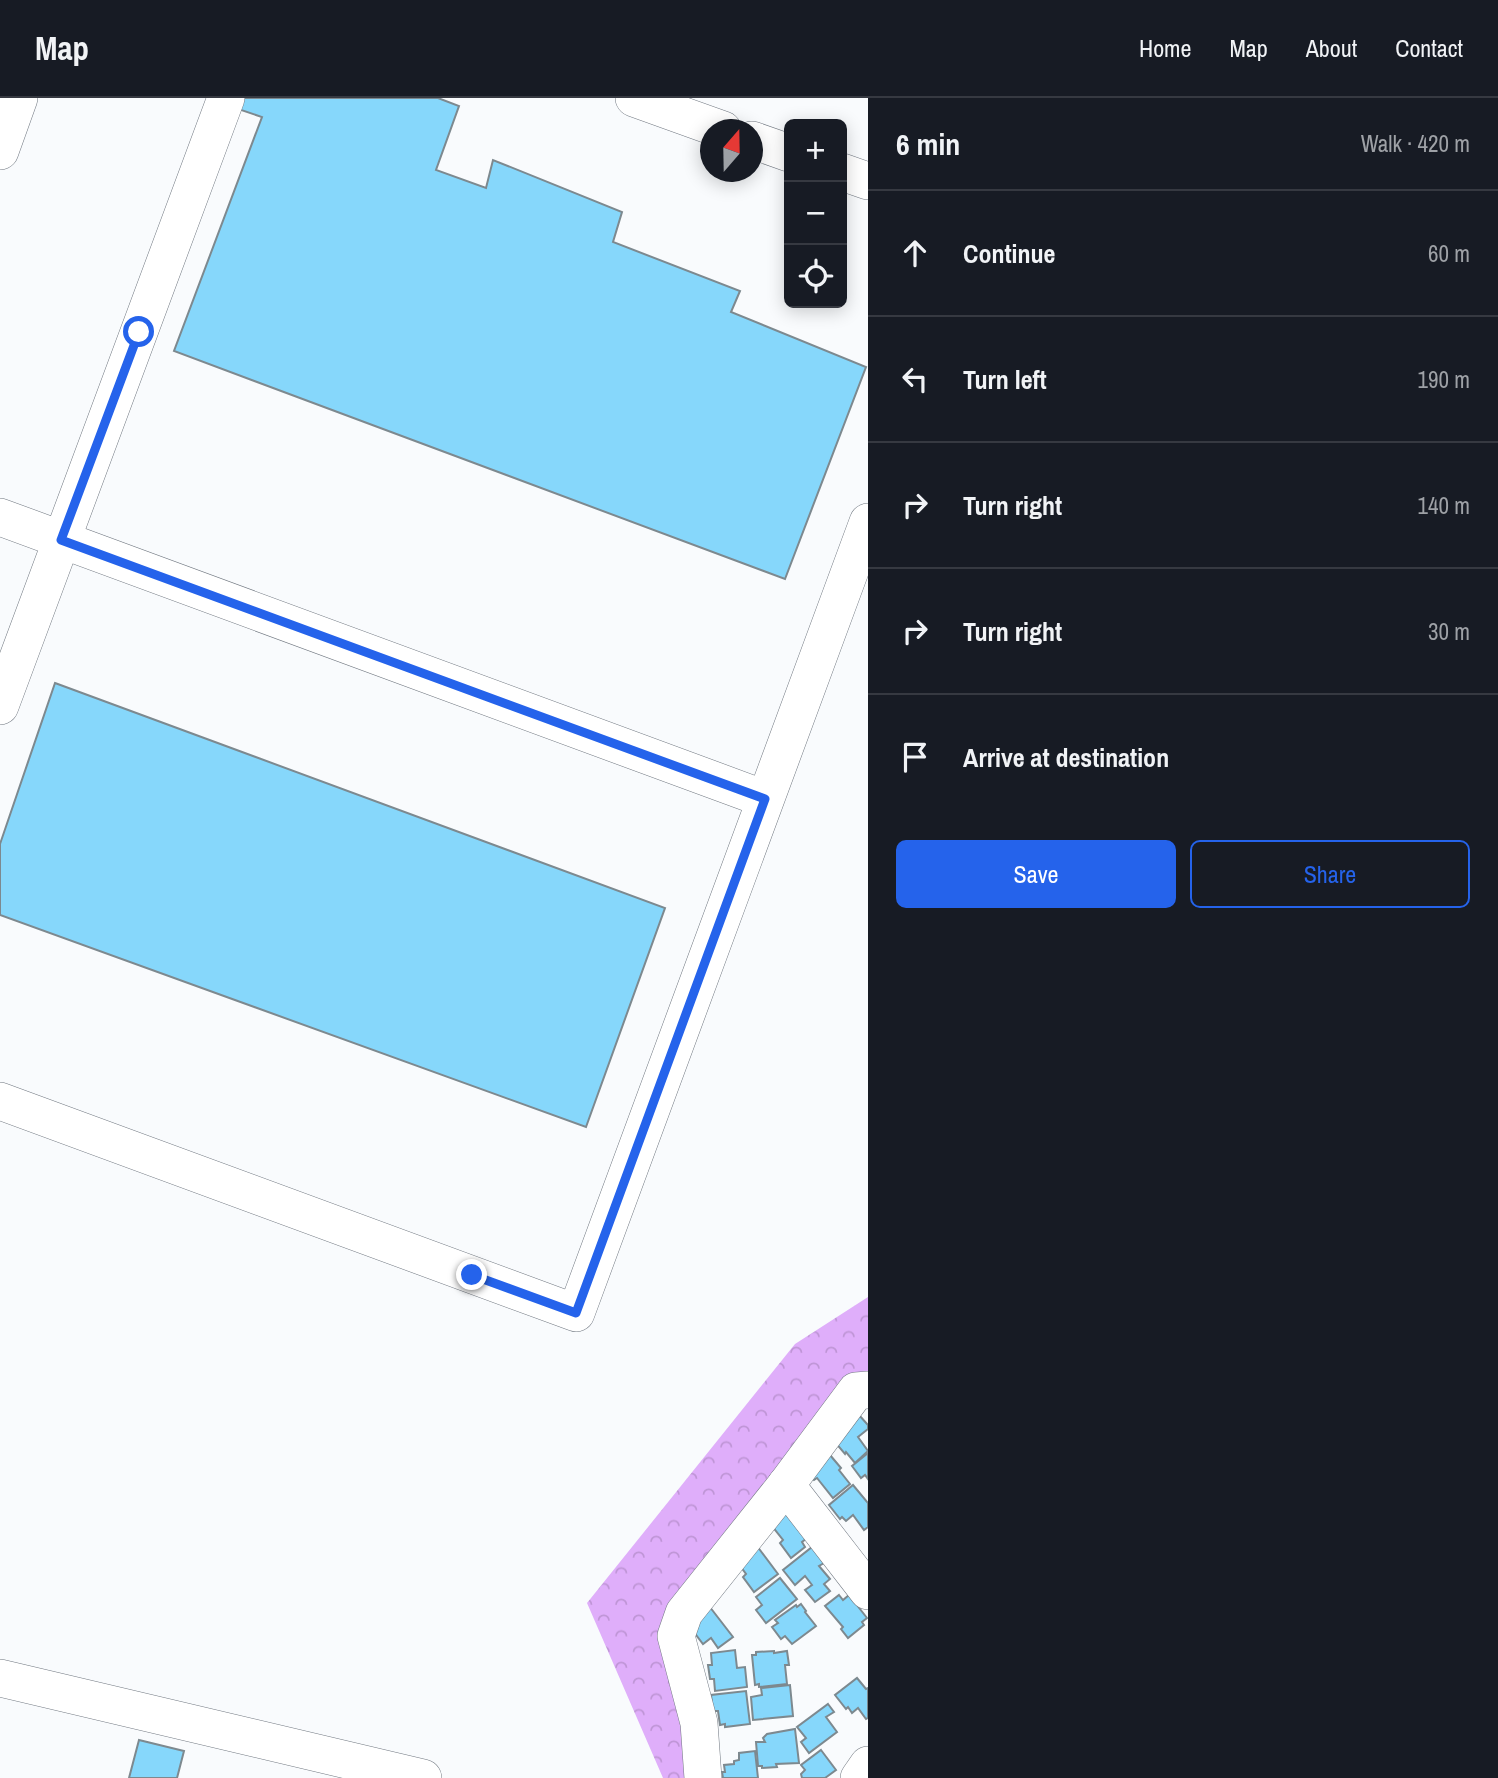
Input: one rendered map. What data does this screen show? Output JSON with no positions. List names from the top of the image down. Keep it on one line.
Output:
{"north":"top","page":{"header":"Map","nav":["Home","Map","About","Contact"],"heading":["6 min","Walk · 420 m"],"map_buttons":["+","−"],"list":[["Continue","60 m"],["Turn left","190 m"],["Turn right","140 m"],["Turn right","30 m"],"Arrive at destination"],"buttons":["Save","Share"]}}
